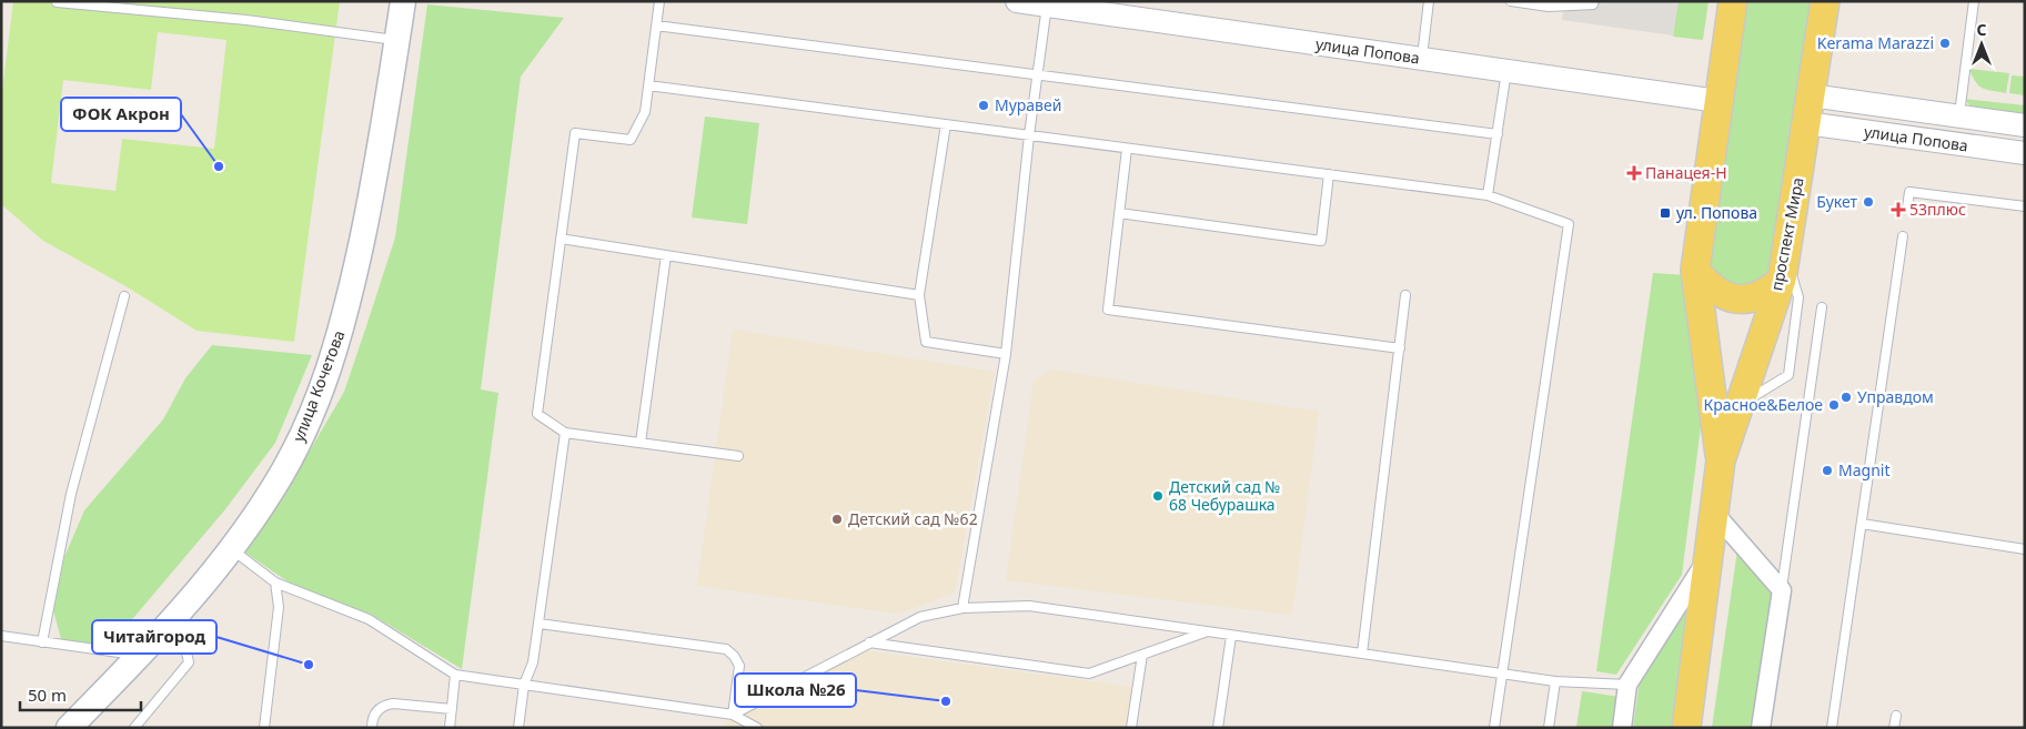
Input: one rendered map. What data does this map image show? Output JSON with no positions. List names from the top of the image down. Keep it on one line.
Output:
{"streets":{"main road":["проспект Мира","улица Кочетова"],"street":["улица Попова"]},"crossings":[["улица Попова","проспект Мира"]],"places":{"other":["Kerama Marazzi","Муравей","ФОК Акрон","Букет","Управдом","Красное&Белое","Magnit","Детский сад № 68 Чебурашка","Детский сад №62","Читайгород","Школа №26"],"health":["Панацея-Н","53плюс"],"transit":["ул. Попова"]},"scale_bar":"50 m","north":"top"}
